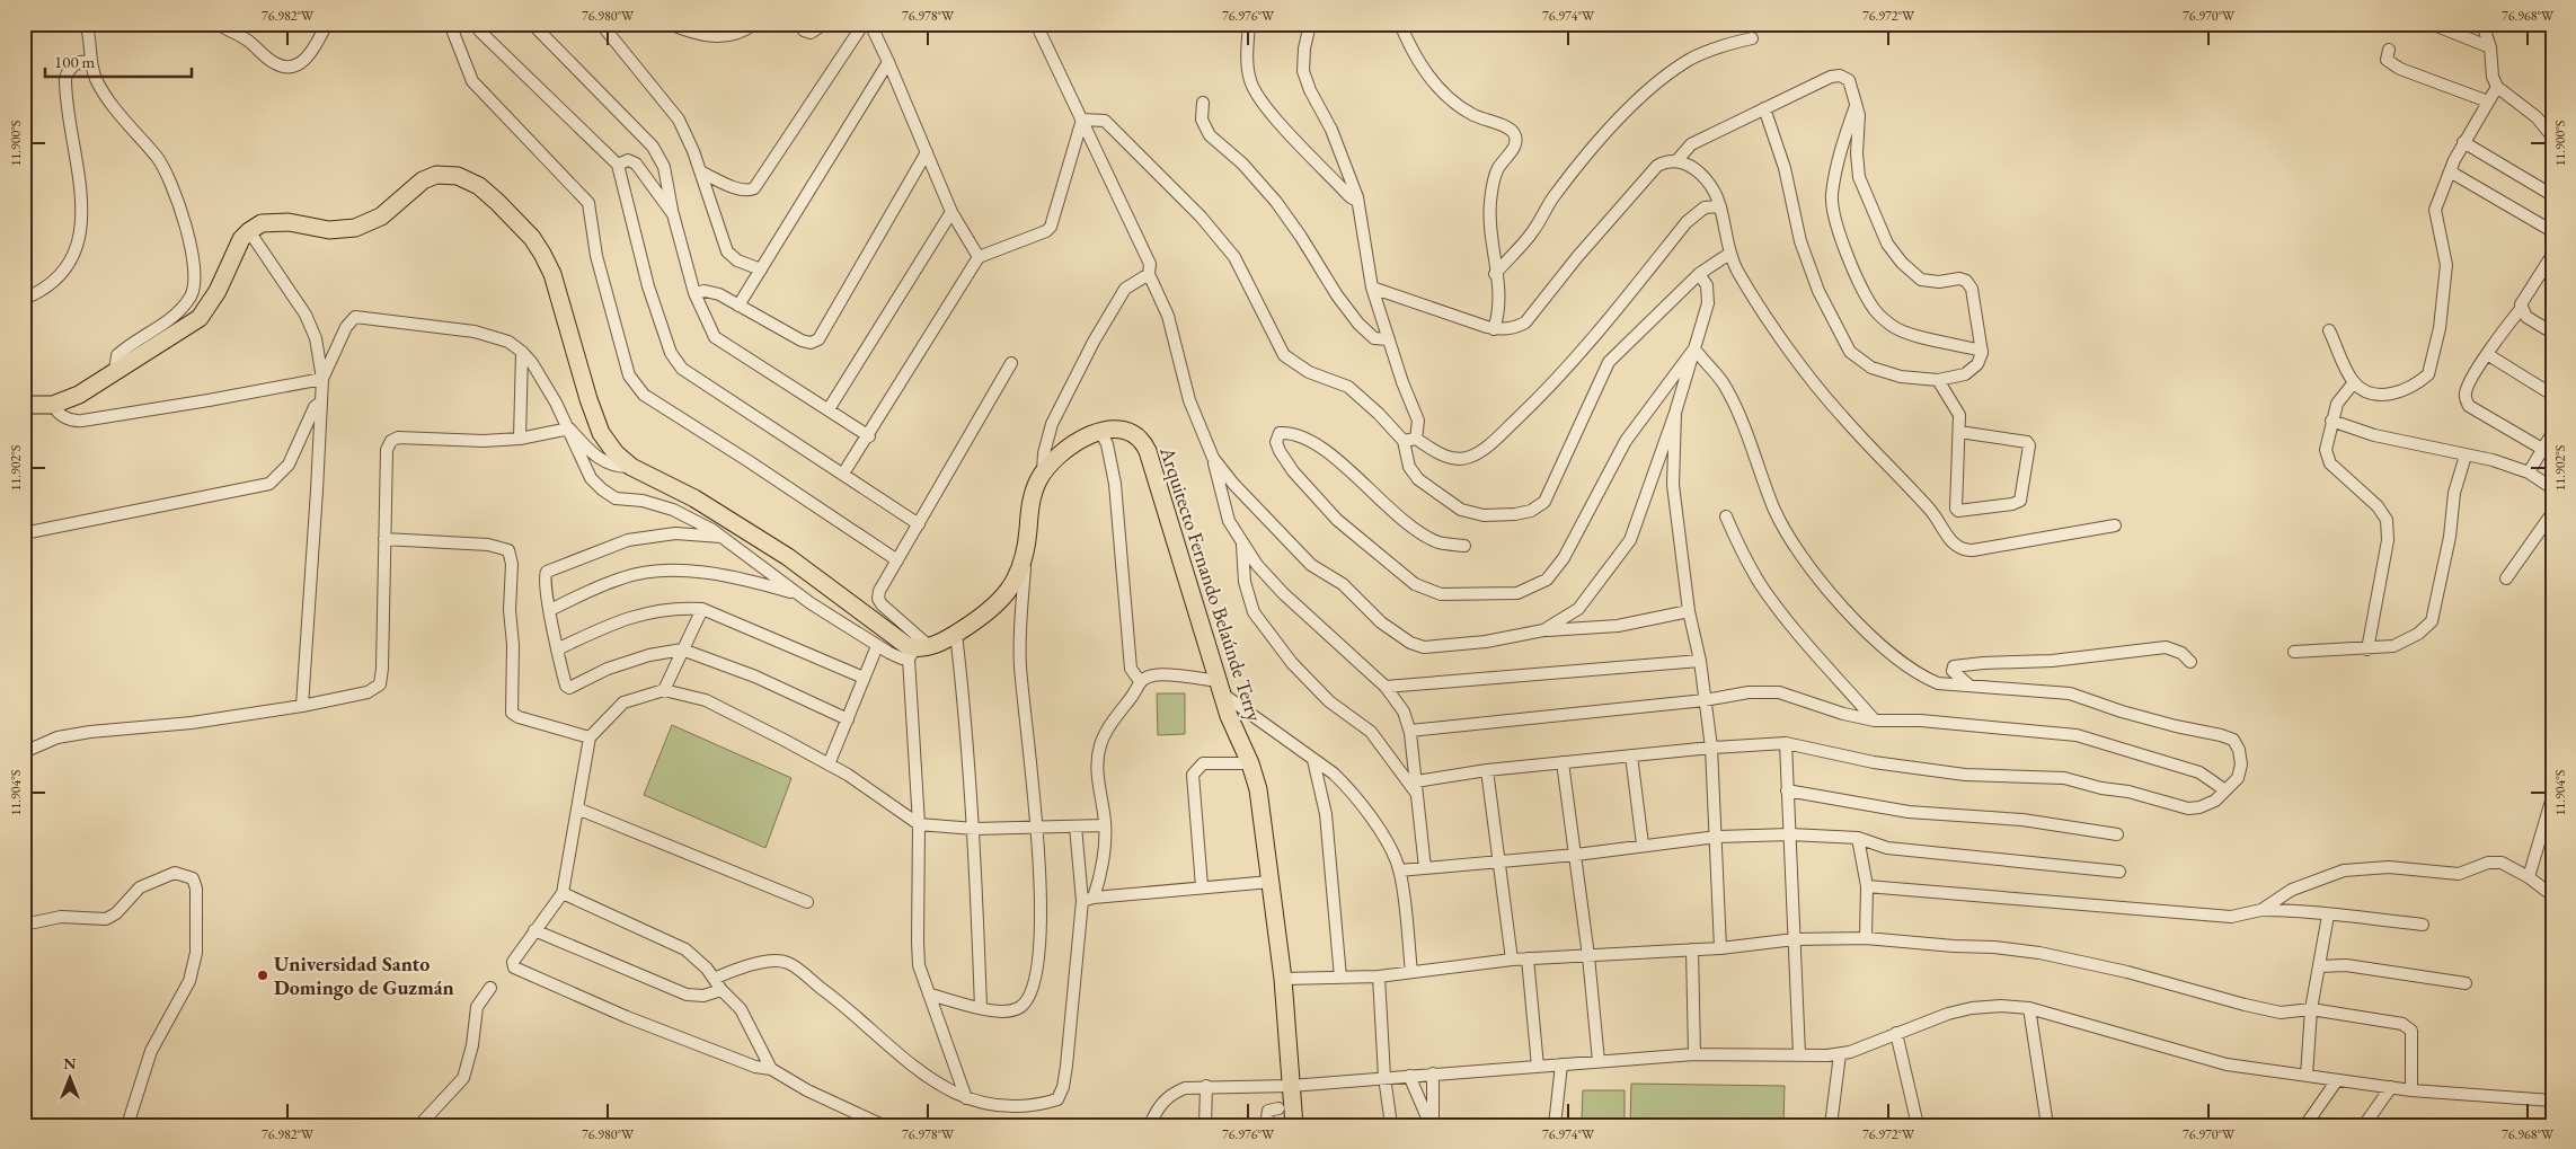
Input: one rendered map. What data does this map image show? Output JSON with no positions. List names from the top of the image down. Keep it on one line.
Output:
{"streets":{"main road":["Arquitecto Fernando Belaúnde Terry"]},"places":["Universidad Santo Domingo de Guzmán"],"scale_bar":"100 m","north":"top","coordinates":["76.982°W","76.980°W","76.978°W","76.976°W","76.974°W","76.972°W","76.970°W","76.968°W","11.900°S","11.902°S","11.904°S"]}
